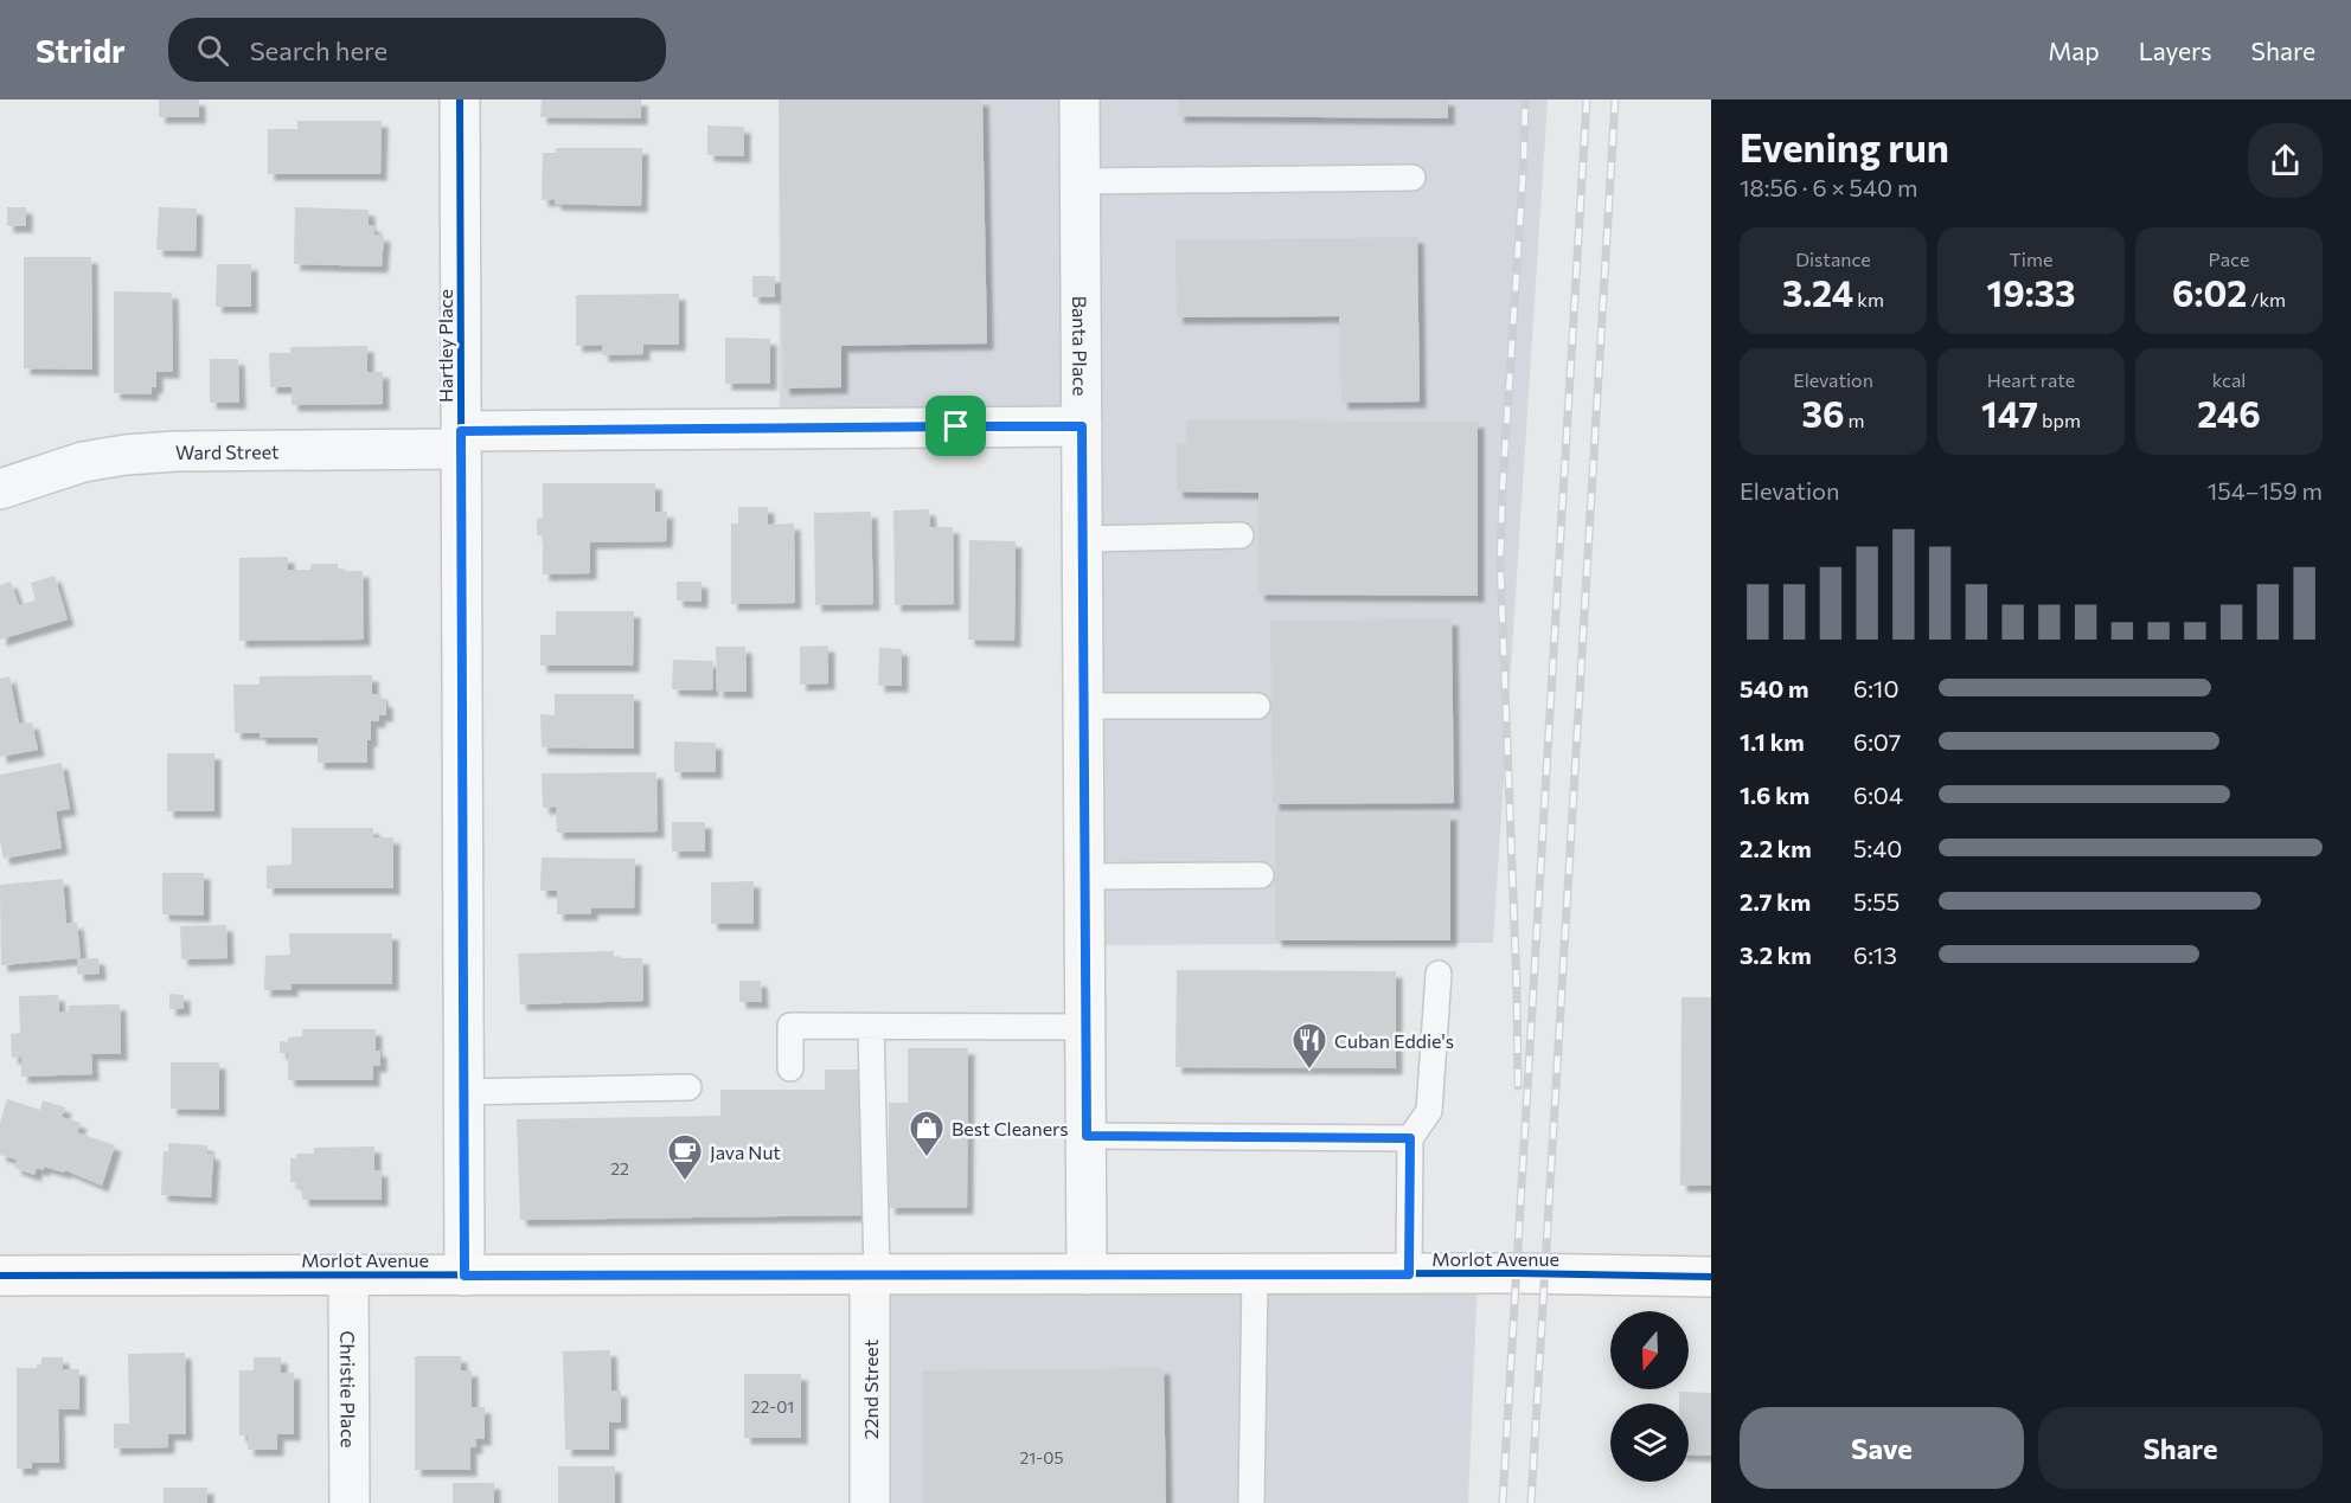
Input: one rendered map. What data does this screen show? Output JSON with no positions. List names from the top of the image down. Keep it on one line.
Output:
{"streets":{"street":["Hartley Place","Banta Place","Ward Street","Morlot Avenue","Christie Place","22nd Street"]},"crossings":[["Hartley Place","Ward Street"],["Hartley Place","Morlot Avenue"],["Banta Place","Ward Street"],["Banta Place","Morlot Avenue"],["Morlot Avenue","Christie Place"],["Morlot Avenue","22nd Street"]],"places":{"restaurant":["Cuban Eddie's"],"shop":["Best Cleaners"],"cafe":["Java Nut"]},"house_numbers":["22","22-01","21-05"],"north":"bottom","page":{"header":"Stridr","search":"Search here","nav":["Map","Layers","Share"],"heading":["Evening run","18:56 · 6 × 540 m"],"stats":[["Distance","3.24 km"],["Time","19:33"],["Pace","6:02 /km"],["Elevation","36 m"],["Heart rate","147 bpm"],["kcal","246"]],"chart":["Elevation","154–159 m"],"list":[{"name":"540 m","note":"6:10"},{"name":"1.1 km","note":"6:07"},{"name":"1.6 km","note":"6:04"},{"name":"2.2 km","note":"5:40"},{"name":"2.7 km","note":"5:55"},{"name":"3.2 km","note":"6:13"}],"buttons":["Save","Share"]}}
